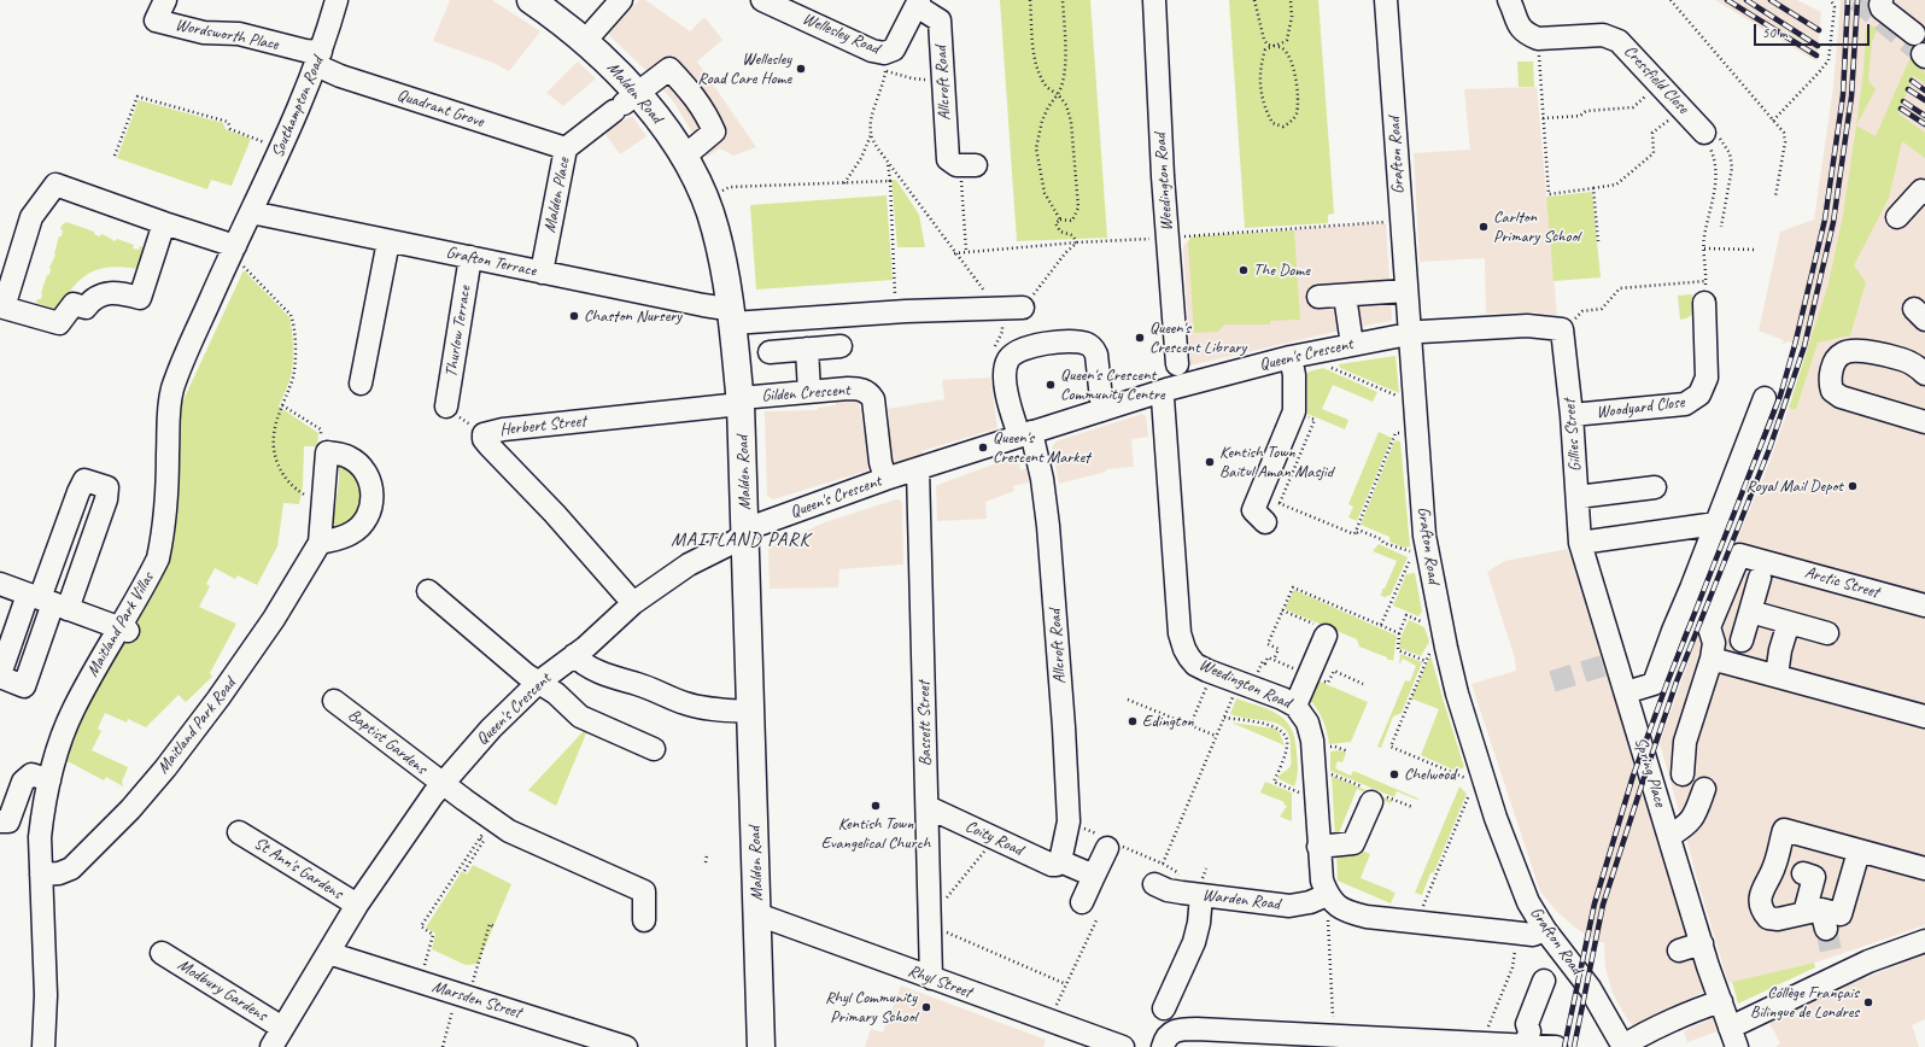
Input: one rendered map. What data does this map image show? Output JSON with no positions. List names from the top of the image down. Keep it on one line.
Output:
{"streets":{"main road":["Malden Road"],"street":["Wellesley Road","Wordsworth Place","Cressfield Close","Allcroft Road","Southampton Road","Quadrant Grove","Grafton Road","Weedington Road","Malden Place","Grafton Terrace","Thurlow Terrace","Queen's Crescent","Gilden Crescent","Woodyard Close","Herbert Street","Gillies Street","Arctic Street","Maitland Park Villas","Bassett Street","Maitland Park Road","Baptist Gardens","Spring Place","Coity Road","St Ann's Gardens","Warden Road","Rhyl Street","Modbury Gardens","Marsden Street"]},"crossings":[["Wellesley Road","Allcroft Road"],["Wordsworth Place","Southampton Road"],["Wordsworth Place","Quadrant Grove"],["Allcroft Road","Queen's Crescent"],["Allcroft Road","Coity Road"],["Malden Road","Malden Place"],["Malden Road","Grafton Terrace"],["Malden Road","Queen's Crescent"],["Malden Road","Gilden Crescent"],["Malden Road","Herbert Street"],["Malden Road","Rhyl Street"],["Southampton Road","Quadrant Grove"],["Southampton Road","Grafton Terrace"],["Southampton Road","Maitland Park Villas"],["Quadrant Grove","Malden Place"],["Grafton Road","Queen's Crescent"],["Weedington Road","Queen's Crescent"],["Weedington Road","Warden Road"],["Malden Place","Grafton Terrace"],["Grafton Terrace","Thurlow Terrace"],["Grafton Terrace","Maitland Park Villas"],["Queen's Crescent","Gilden Crescent"],["Queen's Crescent","Herbert Street"],["Queen's Crescent","Gillies Street"],["Queen's Crescent","Bassett Street"],["Queen's Crescent","Baptist Gardens"],["Queen's Crescent","St Ann's Gardens"],["Queen's Crescent","Modbury Gardens"],["Queen's Crescent","Marsden Street"],["Gilden Crescent","Herbert Street"],["Woodyard Close","Gillies Street"],["Gillies Street","Spring Place"],["Maitland Park Villas","Maitland Park Road"],["Bassett Street","Coity Road"],["Bassett Street","Rhyl Street"]],"districts":["MAITLAND PARK"],"places":["Wellesley Road Care Home","Carlton Primary School","The Dome","Chaston Nursery","Queen's Crescent Library","Queen's Crescent Community Centre","Queen's Crescent Market","Kentish Town Baitul Aman Masjid","Royal Mail Depot","Edington","Chelwood","Kentish Town Evangelical Church","Collège Français Bilingue de Londres","Rhyl Community Primary School"],"scale_bar":"50 m"}
